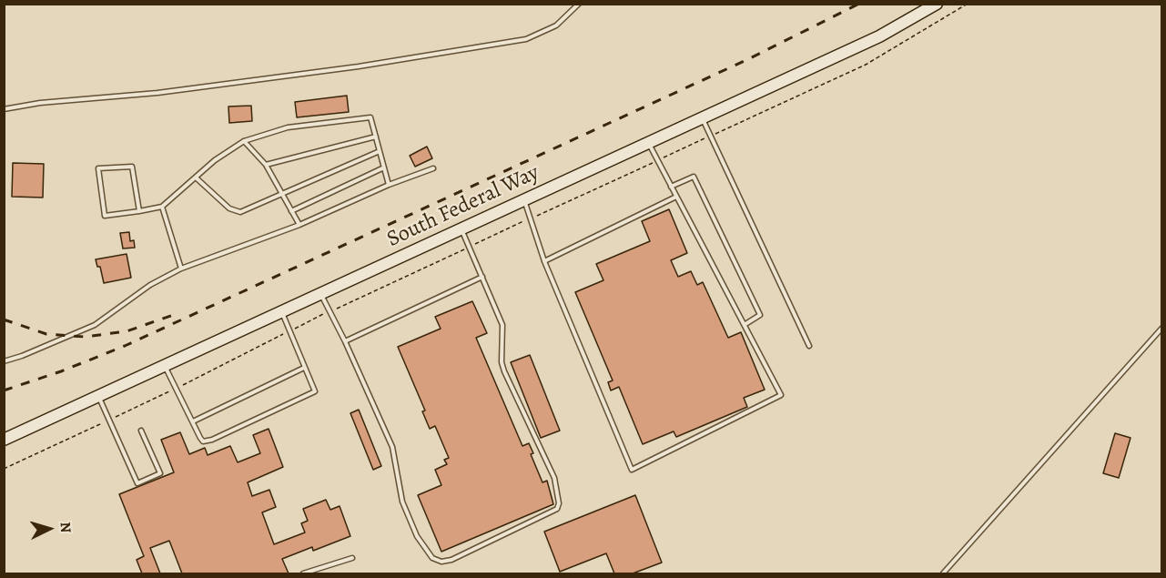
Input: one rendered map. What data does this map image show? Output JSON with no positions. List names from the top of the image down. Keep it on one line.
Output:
{"streets":{"main road":["South Federal Way"]},"north":"right"}
